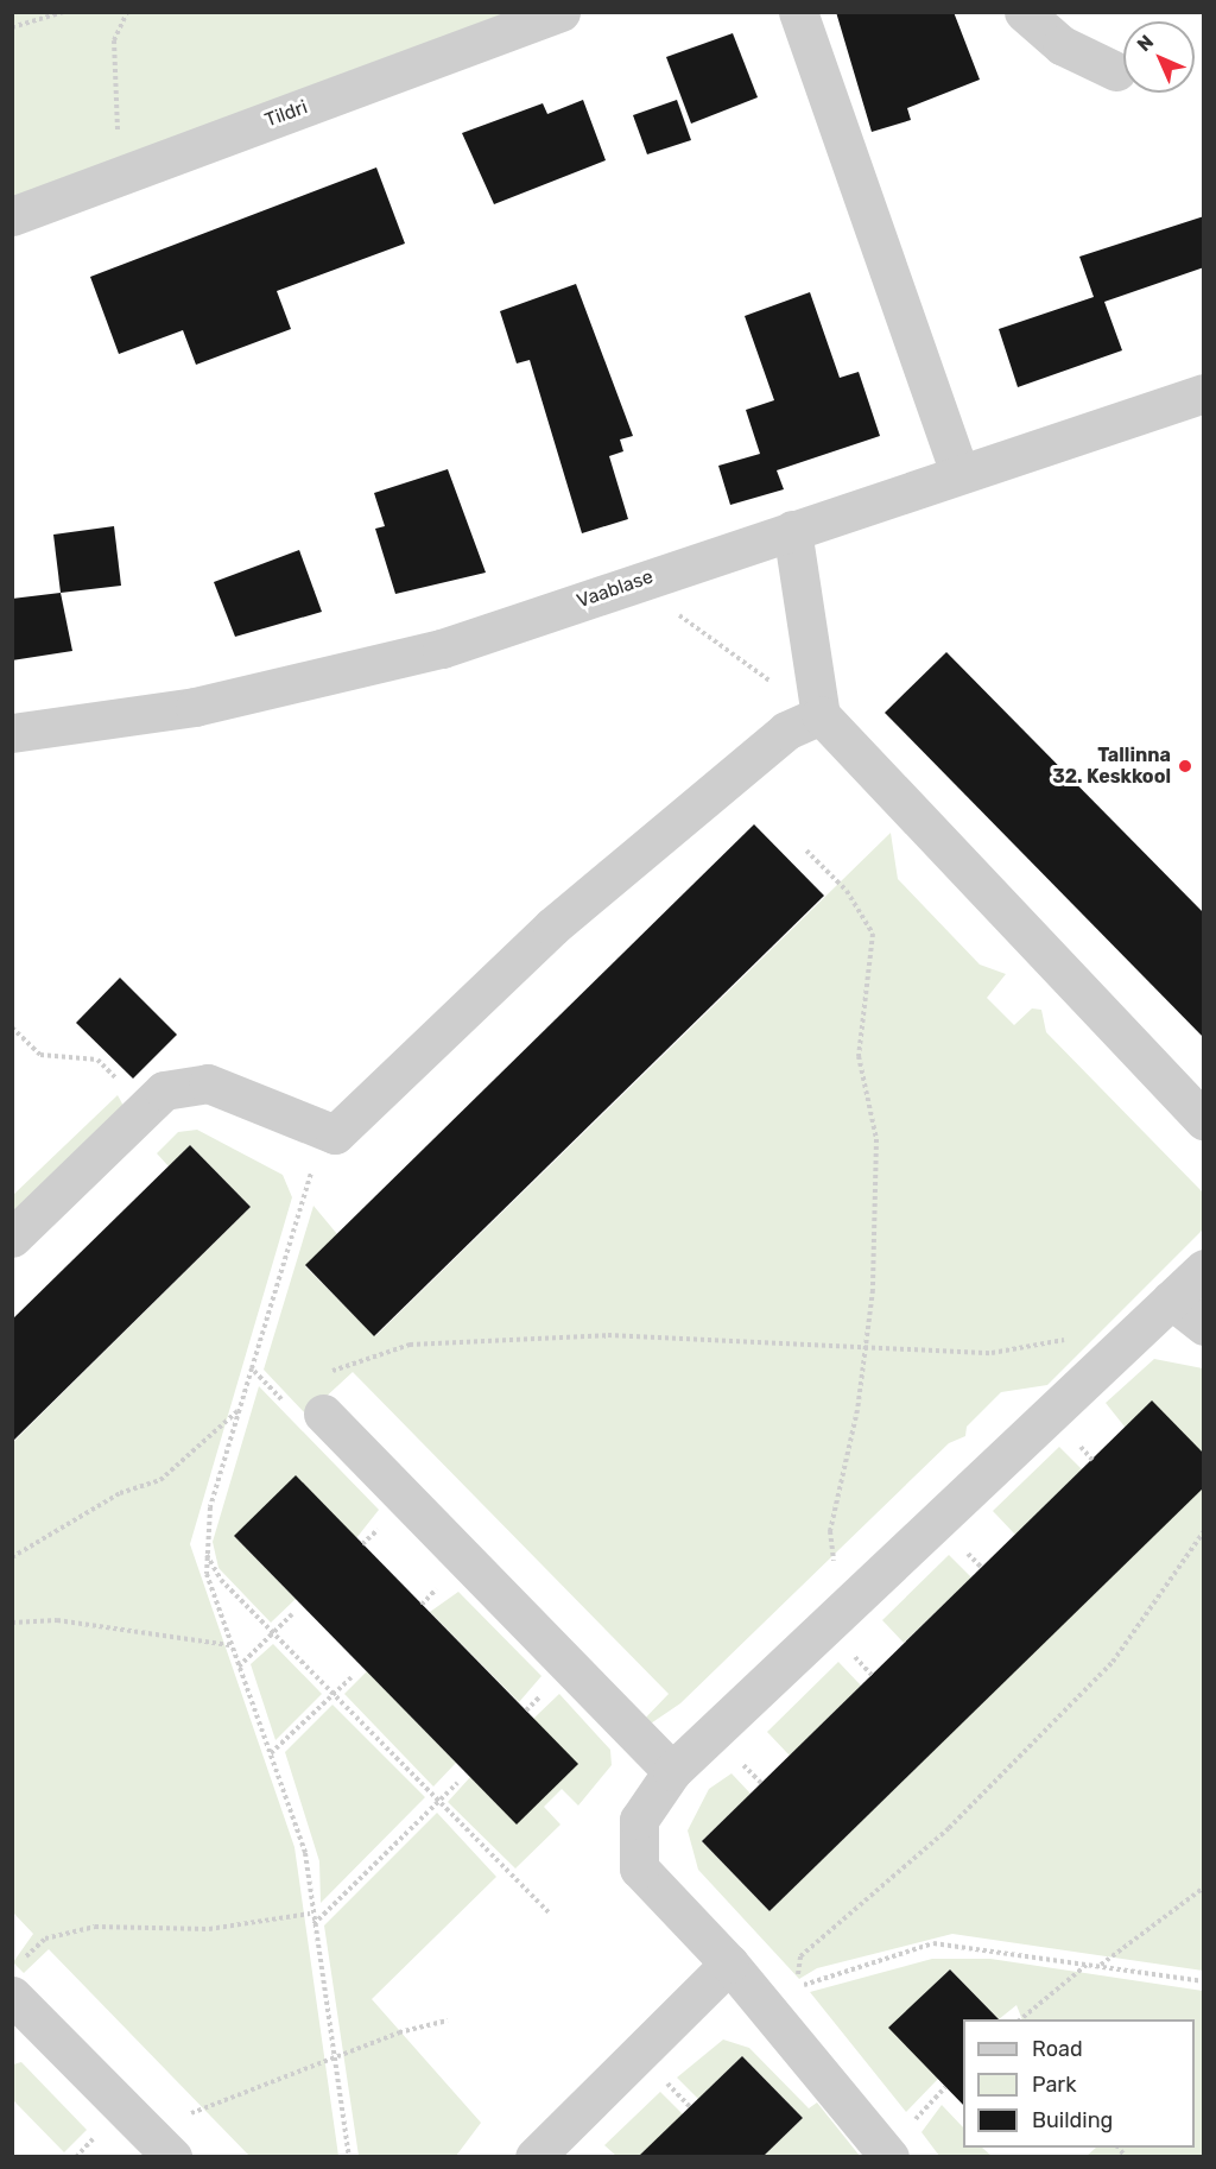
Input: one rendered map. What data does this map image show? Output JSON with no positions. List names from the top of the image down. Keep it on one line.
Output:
{"streets":{"street":["Tildri","Vaablase"]},"places":["Tallinna 32. Keskkool"],"legend":["Road","Park","Building"],"north":"top left"}
